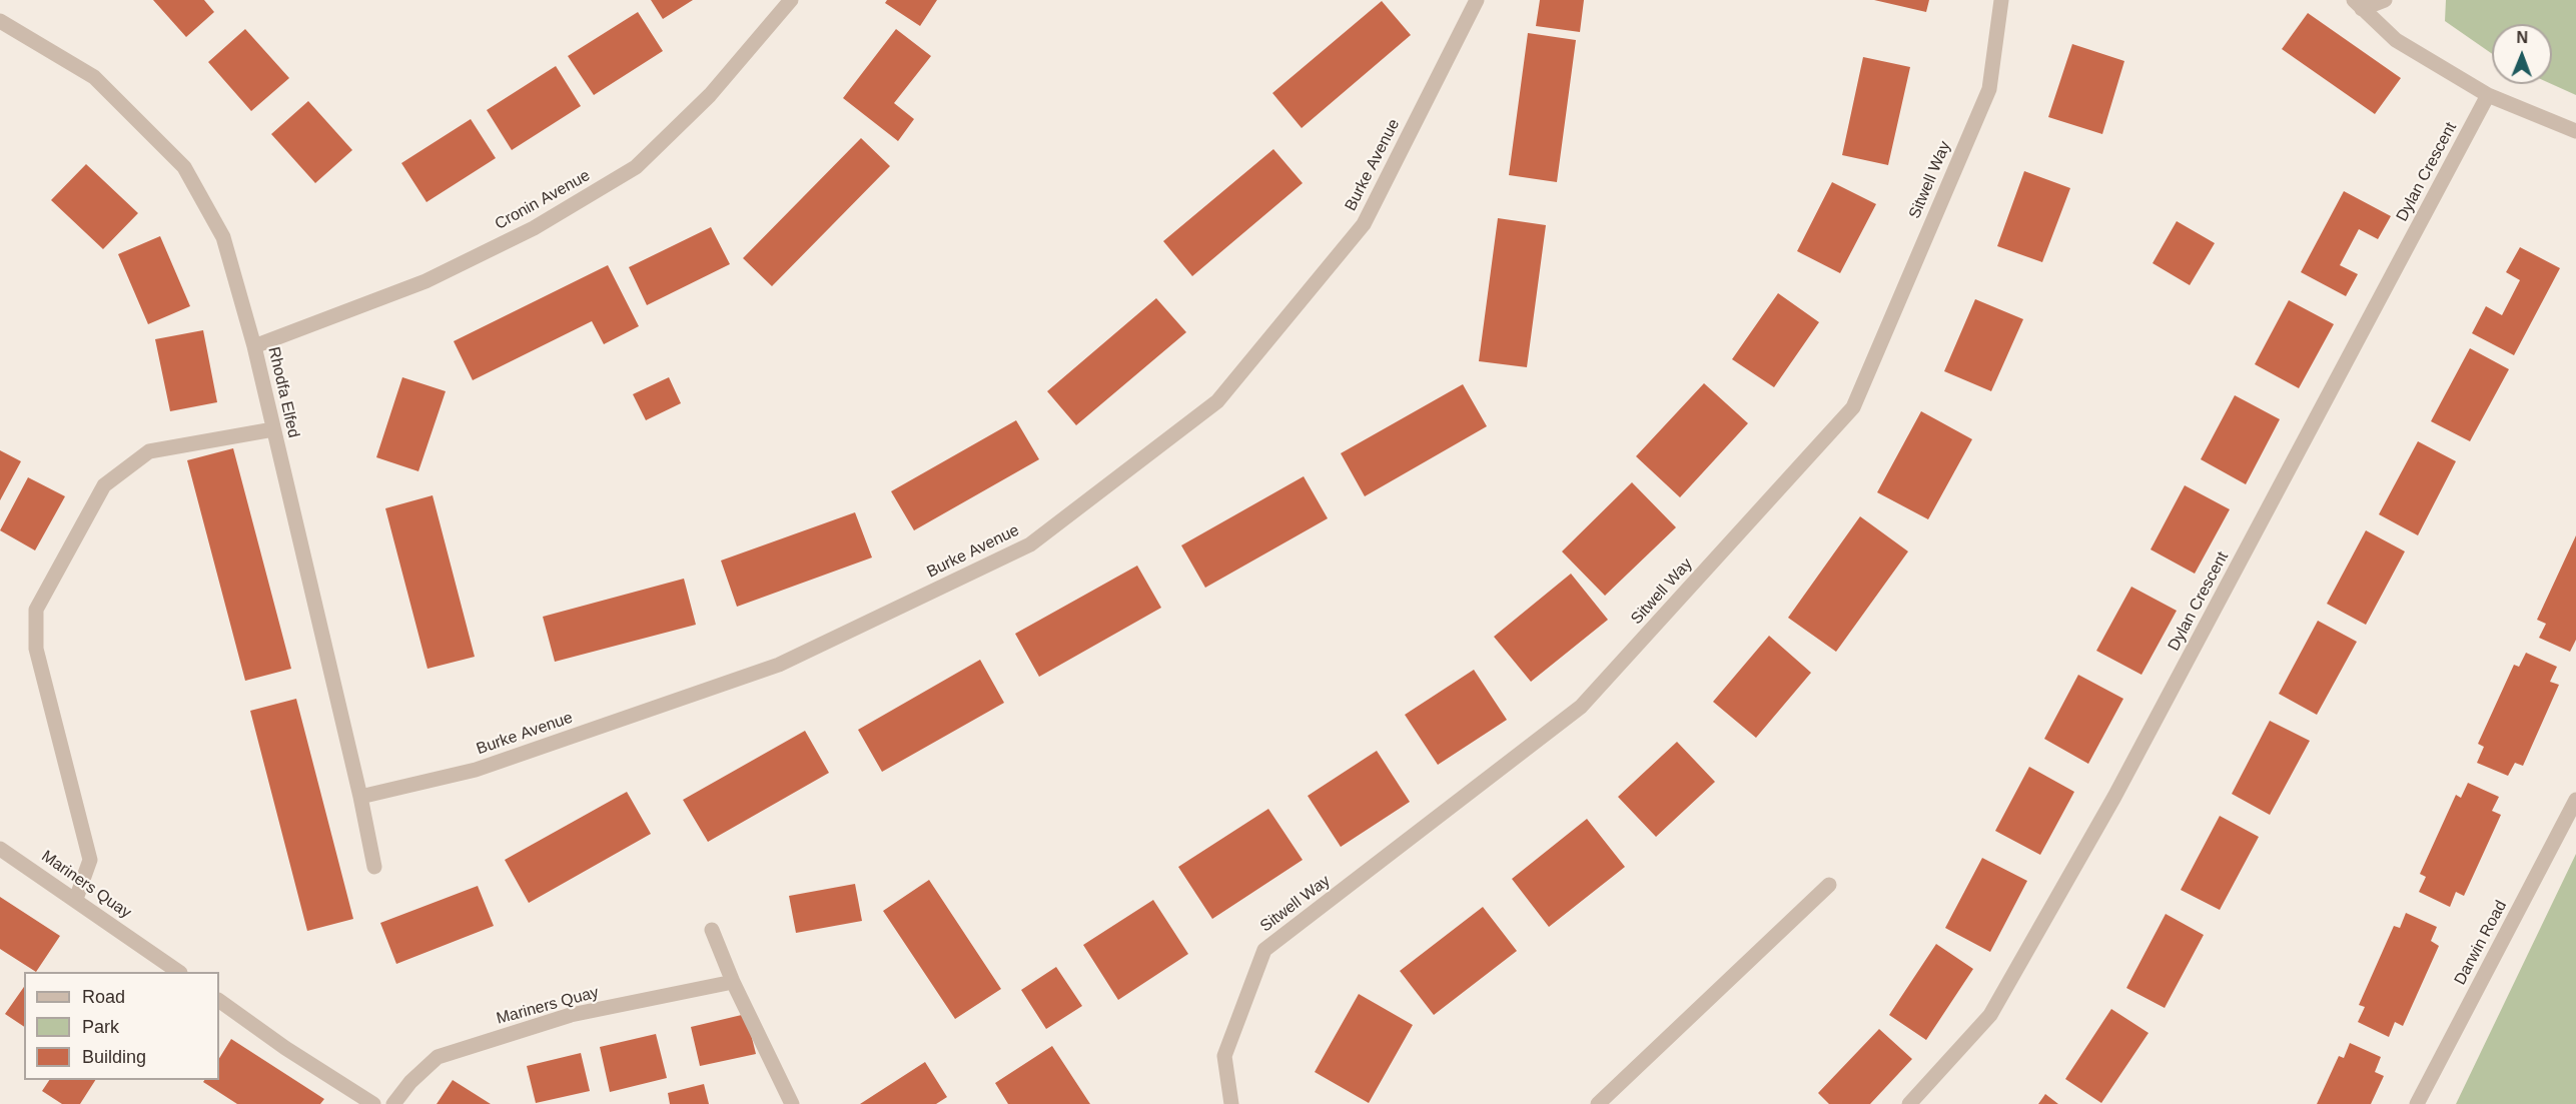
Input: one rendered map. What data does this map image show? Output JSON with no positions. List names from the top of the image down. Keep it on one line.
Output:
{"streets":{"street":["Burke Avenue","Dylan Crescent","Sitwell Way","Cronin Avenue","Rhodfa Elfed","Mariners Quay","Darwin Road"]},"crossings":[["Burke Avenue","Rhodfa Elfed"],["Cronin Avenue","Rhodfa Elfed"]],"legend":["Road","Park","Building"],"north":"top"}
